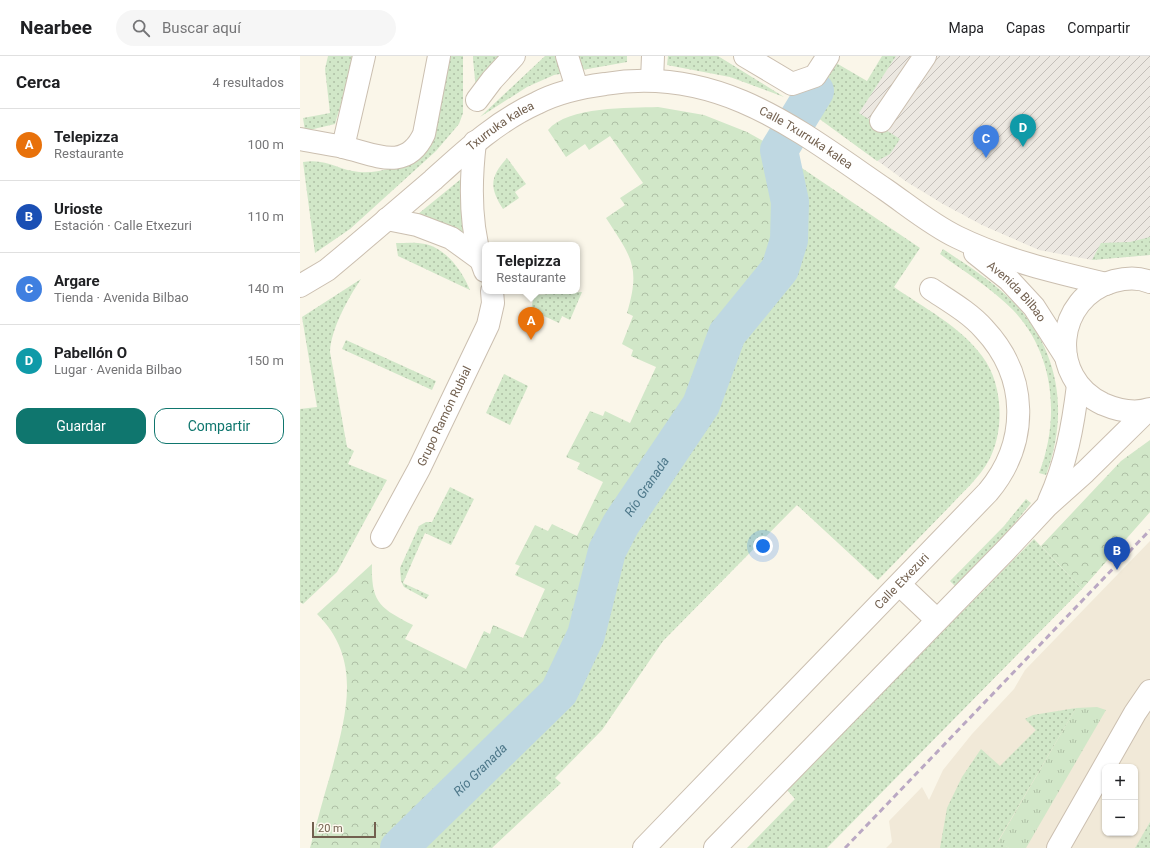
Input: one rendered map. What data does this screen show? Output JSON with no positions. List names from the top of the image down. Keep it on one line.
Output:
{"streets":{"street":["Txurruka kalea","Calle Txurruka kalea","Avenida Bilbao","Grupo Ramón Rubial","Calle Etxezuri"]},"crossings":[["Txurruka kalea","Calle Txurruka kalea"],["Calle Txurruka kalea","Avenida Bilbao"]],"water":["Río Granada"],"scale_bar":"20 m","page":{"header":"Nearbee","search":"Buscar aquí","nav":["Mapa","Capas","Compartir"],"heading":["Cerca","4 resultados"],"list":[{"mark":"A","name":"Telepizza","note":"Restaurante","value":"100 m"},{"mark":"B","name":"Urioste","note":"Estación · Calle Etxezuri","value":"110 m"},{"mark":"C","name":"Argare","note":"Tienda · Avenida Bilbao","value":"140 m"},{"mark":"D","name":"Pabellón O","note":"Lugar · Avenida Bilbao","value":"150 m"}],"pins":["D","C","A","B"],"popup":["Telepizza","Restaurante"],"buttons":["Guardar","Compartir"],"map_buttons":["+","−"],"scale":"20 m"}}
